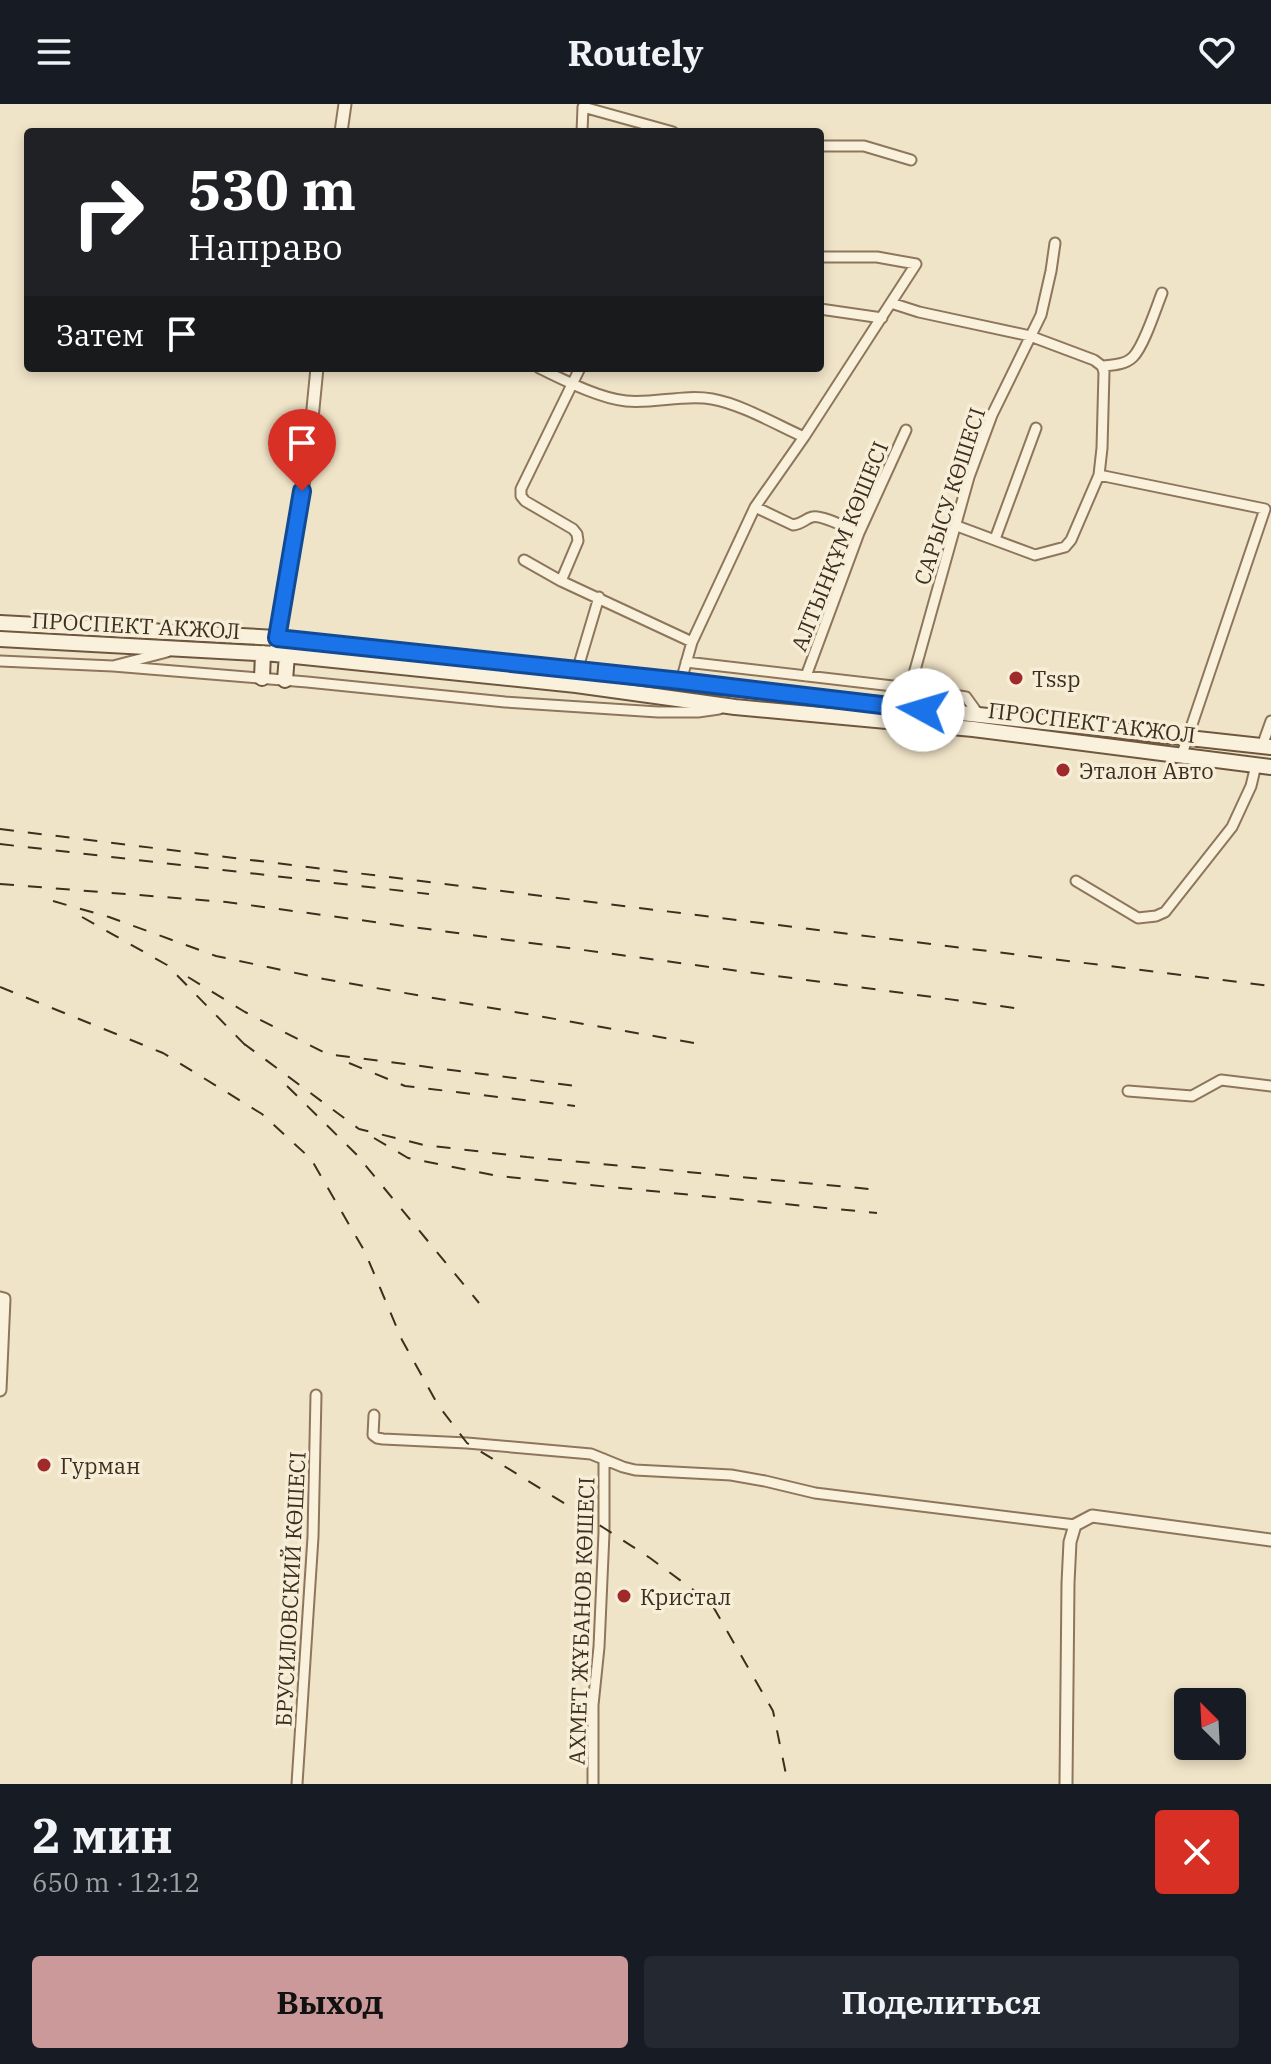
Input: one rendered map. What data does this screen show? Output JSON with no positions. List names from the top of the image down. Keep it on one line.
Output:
{"streets":{"main road":["ПРОСПЕКТ АКЖОЛ"],"street":["САРЫСУ КӨШЕСІ","АЛТЫНҚҰМ КӨШЕСІ","БРУСИЛОВСКИЙ КӨШЕСІ","АХМЕТ ЖҰБАНОВ КӨШЕСІ"]},"places":["Tssp","Эталон Авто","Гурман","Кристал"],"north":"top left","page":{"header":"Routely","turn":["530 m","Направо"],"then":"Затем","heading":["2 мин","650 m · 12:12"],"buttons":["Выход","Поделиться"]}}
